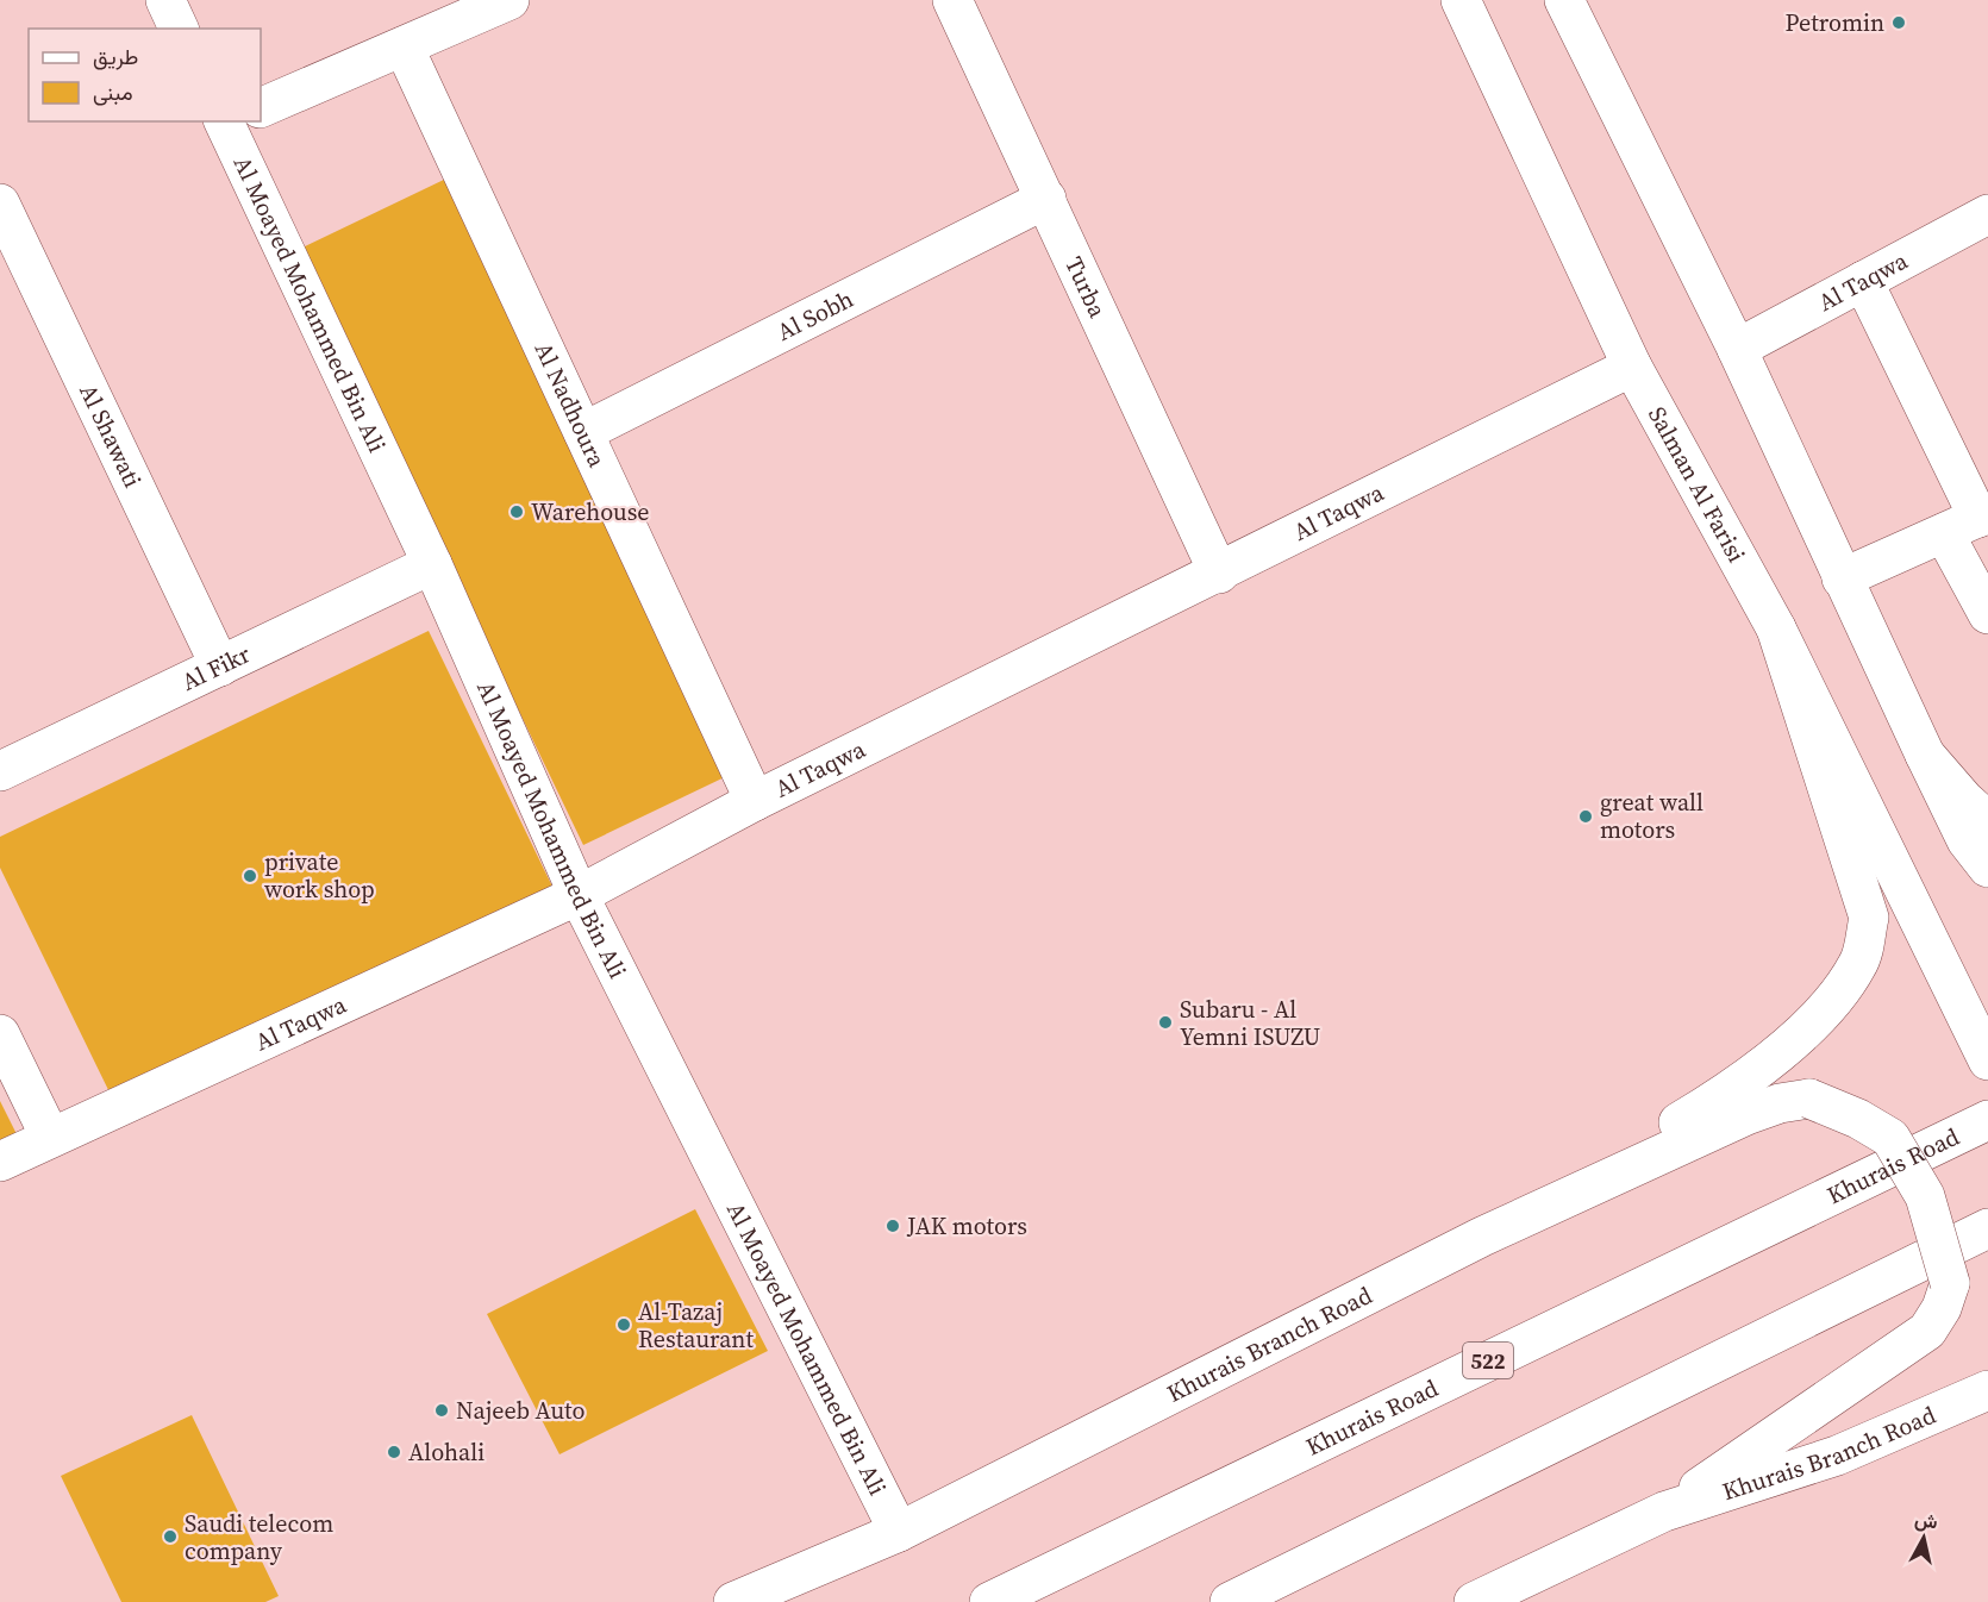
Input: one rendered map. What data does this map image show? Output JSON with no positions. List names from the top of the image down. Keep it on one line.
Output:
{"streets":{"main road":["Al Taqwa","Turba","Al Moayed Mohammed Bin Ali","Al Sobh","Al Nadhoura","Al Shawati","Salman Al Farisi","Al Fikr","Khurais Road","Khurais Branch Road","522"]},"crossings":[["Al Taqwa","Turba"],["Al Taqwa","Al Moayed Mohammed Bin Ali"],["Al Taqwa","Al Nadhoura"],["Al Taqwa","Salman Al Farisi"],["Turba","Al Sobh"],["Al Moayed Mohammed Bin Ali","Al Fikr"],["Al Moayed Mohammed Bin Ali","Khurais Branch Road"],["Al Sobh","Al Nadhoura"],["Al Shawati","Al Fikr"]],"places":["Petromin","Warehouse","great wall motors","private work shop","Subaru - Al Yemni ISUZU","JAK motors","Al-Tazaj Restaurant","Najeeb Auto","Alohali","Saudi telecom company"],"legend":["طريق","مبنى"],"north":"top"}
